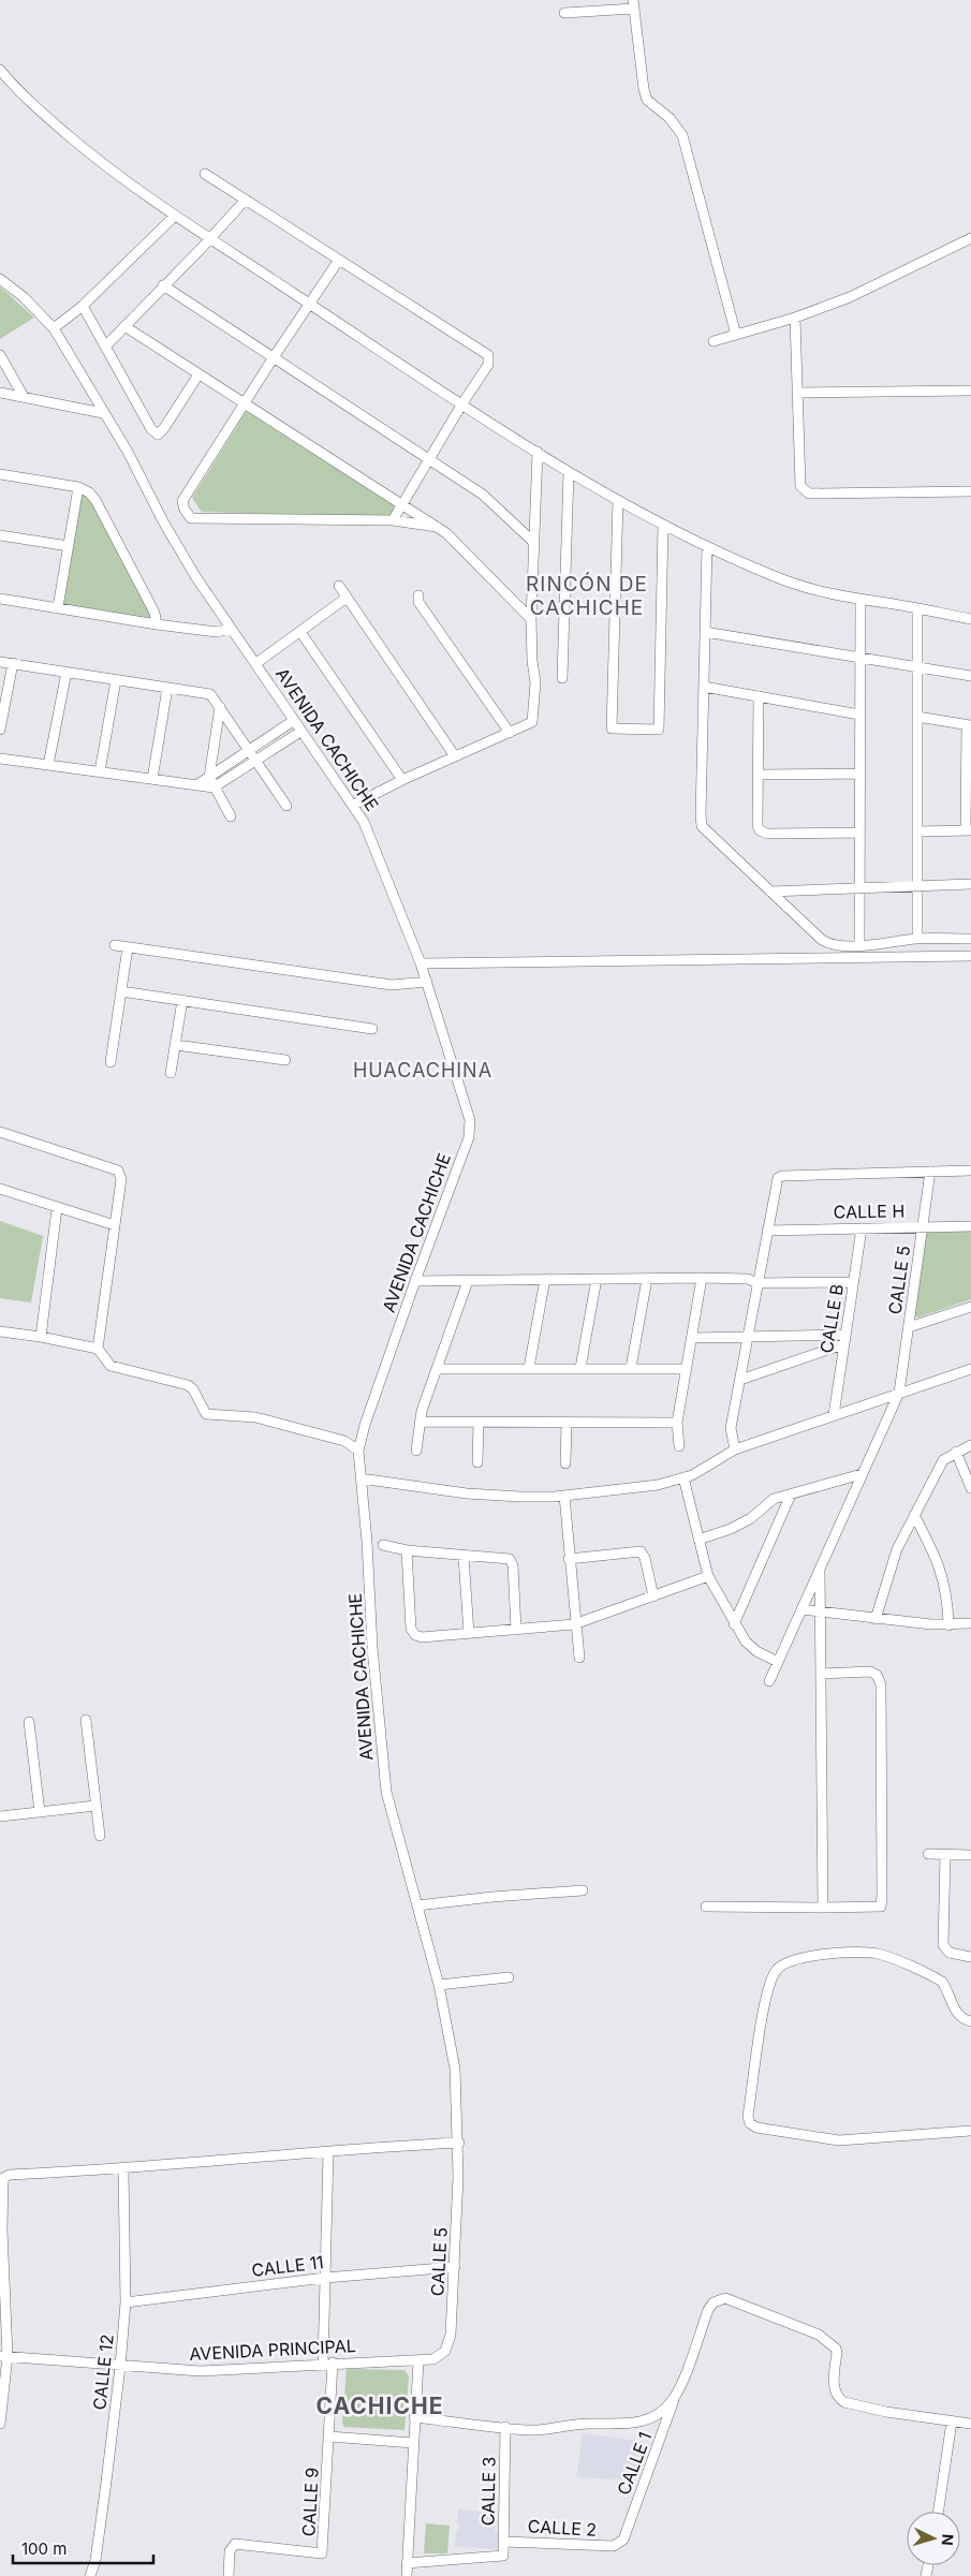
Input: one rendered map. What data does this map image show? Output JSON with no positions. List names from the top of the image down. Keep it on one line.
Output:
{"streets":{"street":["AVENIDA CACHICHE","CALLE H","CALLE 5","CALLE B","CALLE 11","AVENIDA PRINCIPAL","CALLE 12","CALLE 1","CALLE 3","CALLE 9","CALLE 2"]},"crossings":[["AVENIDA CACHICHE","CALLE 5"],["CALLE H","CALLE 5"],["CALLE H","CALLE B"],["CALLE 5","CALLE 11"],["CALLE 5","AVENIDA PRINCIPAL"],["CALLE 11","CALLE 12"],["CALLE 11","CALLE 9"],["AVENIDA PRINCIPAL","CALLE 12"],["AVENIDA PRINCIPAL","CALLE 9"],["CALLE 1","CALLE 2"],["CALLE 3","CALLE 2"]],"districts":["RINCÓN DE CACHICHE","HUACACHINA","CACHICHE"],"scale_bar":"100 m","north":"right"}
